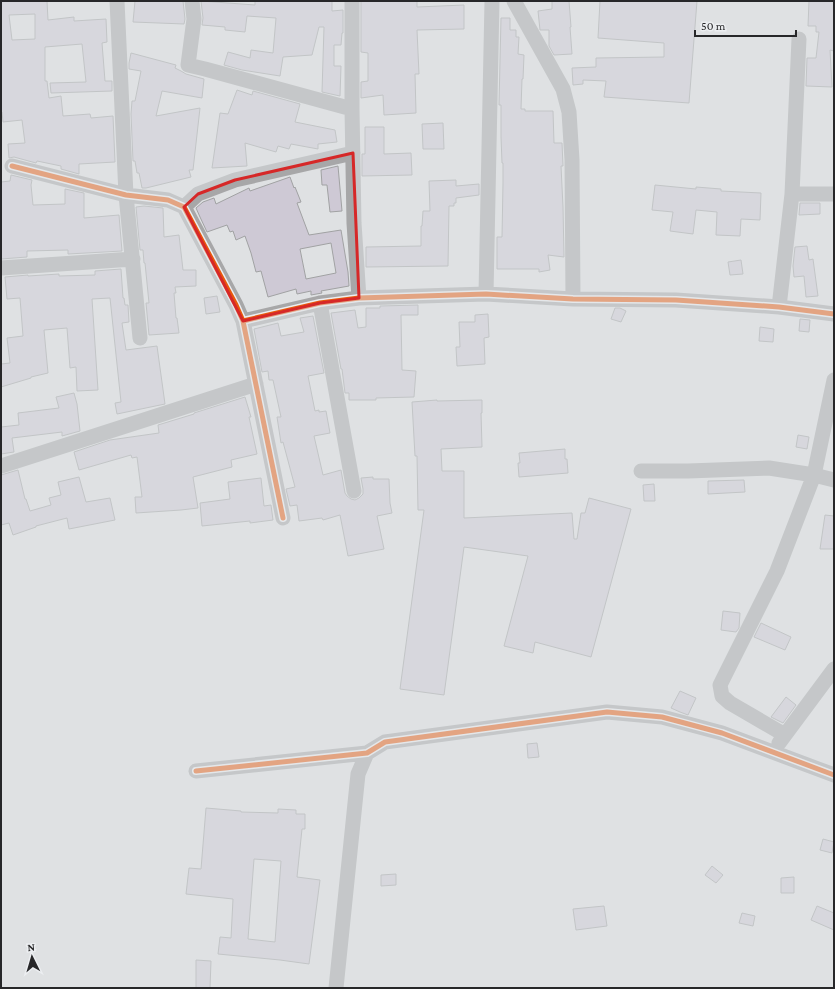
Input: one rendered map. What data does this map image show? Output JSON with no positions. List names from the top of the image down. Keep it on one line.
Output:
{"scale_bar":"50 m","north":"top"}
